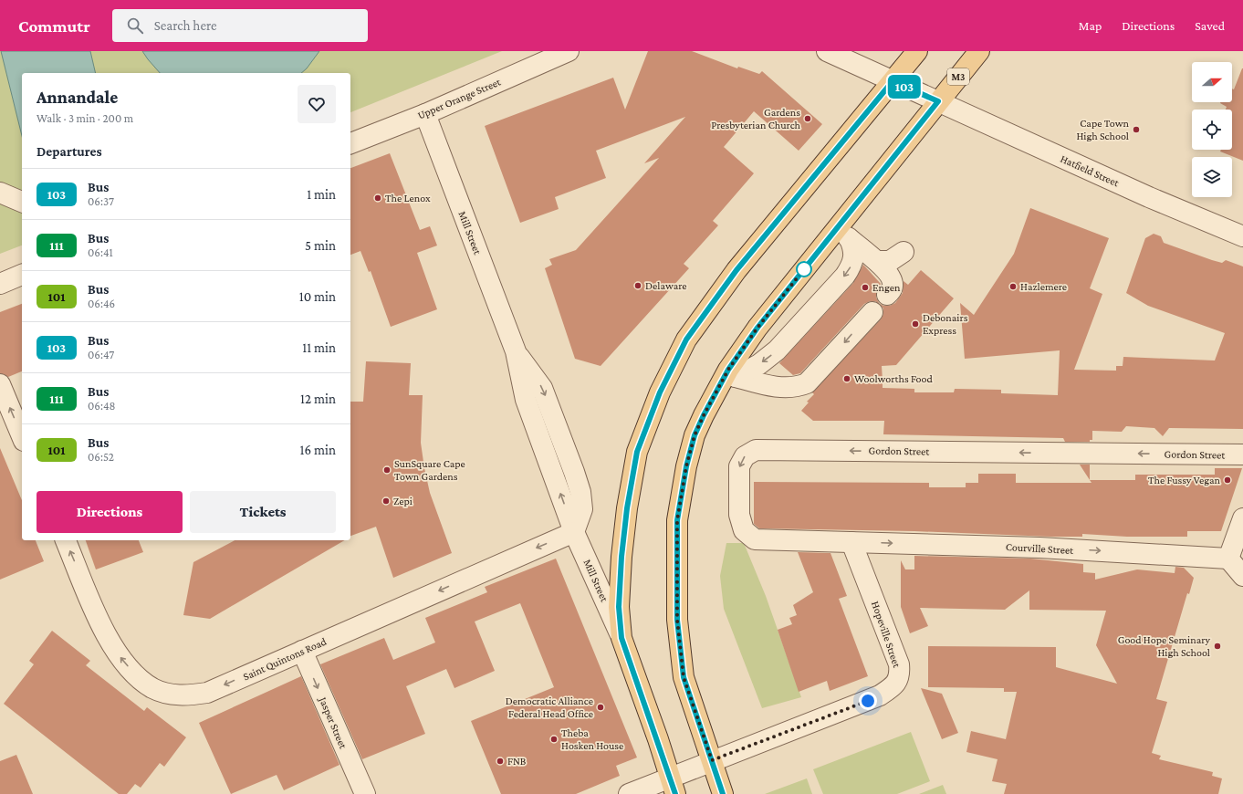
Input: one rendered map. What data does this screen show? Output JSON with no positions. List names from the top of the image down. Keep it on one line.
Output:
{"streets":{"main road":["M3","Mill Street"],"street":["Upper Orange Street","Hatfield Street","Gordon Street","Courville Street","Hopeville Street","Saint Quintons Road","Jasper Street"]},"crossings":[["M3","Hatfield Street"],["M3","Hopeville Street"],["Upper Orange Street","Mill Street"],["Mill Street","Hopeville Street"],["Mill Street","Saint Quintons Road"],["Gordon Street","Courville Street"],["Gordon Street","Hopeville Street"],["Courville Street","Hopeville Street"],["Saint Quintons Road","Jasper Street"]],"one_way":["Courville Street","Saint Quintons Road","Jasper Street"],"places":["Gardens Presbyterian Church","Cape Town High School","The Lenox","Delaware","Hazlemere","Engen","Debonairs Express","Woolworths Food","SunSquare Cape Town Gardens","The Fussy Vegan","Zepi","Good Hope Seminary High School","Democratic Alliance Federal Head Office","Theba Hosken House","FNB"],"lines":["bus line 103"],"north":"right","page":{"header":"Commutr","search":"Search here","nav":["Map","Directions","Saved"],"on_map":"103","heading":[["Annandale","Walk · 3 min · 200 m"],"Departures"],"list":[{"mark":"103","name":"Bus","note":"06:37","value":"1 min"},{"mark":"111","name":"Bus","note":"06:41","value":"5 min"},{"mark":"101","name":"Bus","note":"06:46","value":"10 min"},{"mark":"103","name":"Bus","note":"06:47","value":"11 min"},{"mark":"111","name":"Bus","note":"06:48","value":"12 min"},{"mark":"101","name":"Bus","note":"06:52","value":"16 min"}],"buttons":["Directions","Tickets"]}}
